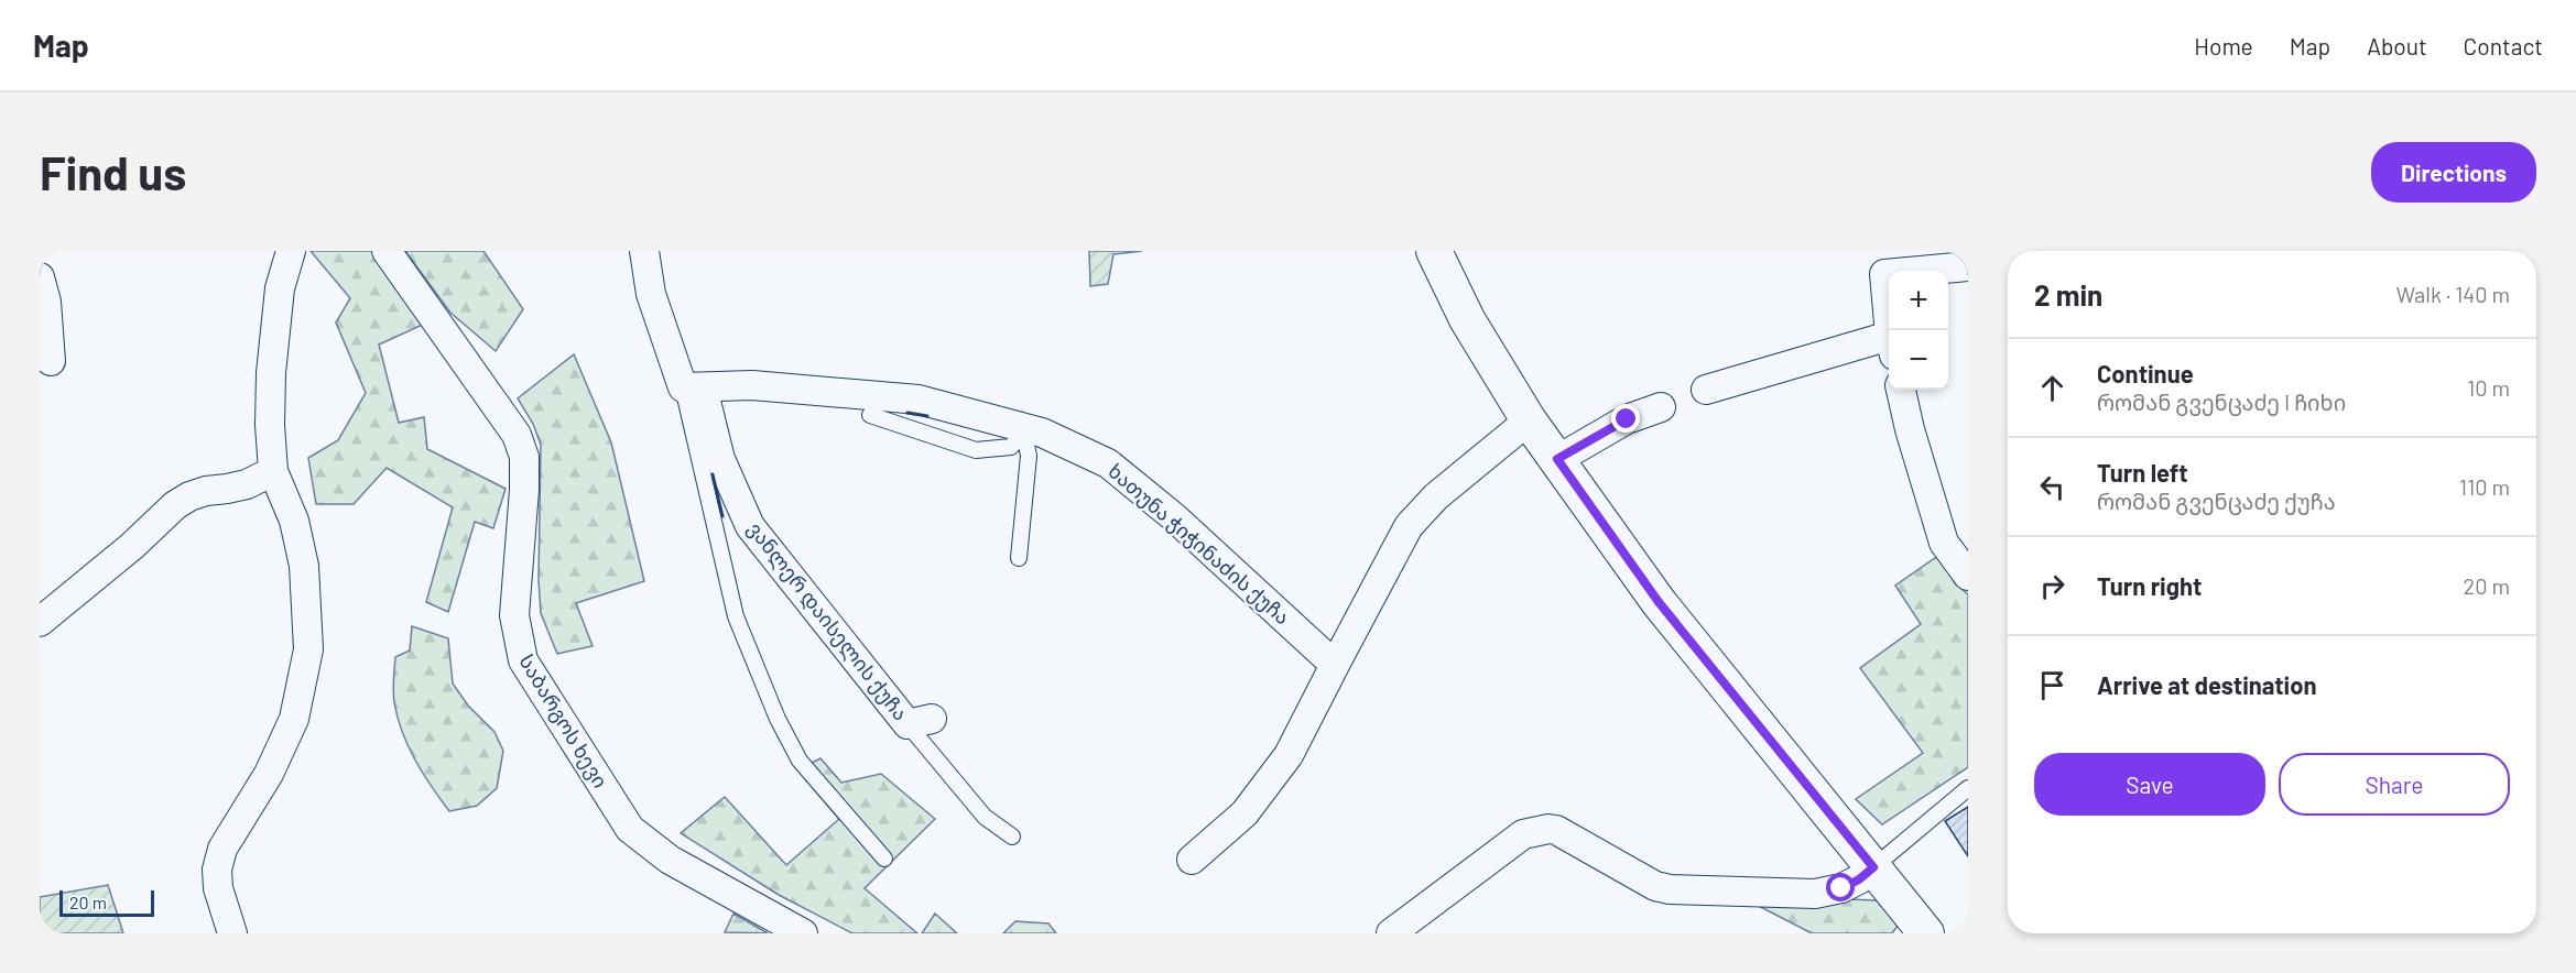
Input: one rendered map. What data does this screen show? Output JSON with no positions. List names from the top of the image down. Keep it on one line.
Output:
{"streets":{"street":["ხათუნა ჭიჭინაძის ქუჩა","ვანლერ დაისელის ქუჩა","საბარგოს ხევი"]},"crossings":[["ხათუნა ჭიჭინაძის ქუჩა","ვანლერ დაისელის ქუჩა"]],"scale_bar":"20 m","page":{"header":"Map","nav":["Home","Map","About","Contact"],"buttons":["Directions",["Save","Share"]],"title":"Find us","heading":["2 min","Walk · 140 m"],"map_buttons":["+","−"],"list":[["Continue","რომან გვენცაძე I ჩიხი","10 m"],["Turn left","რომან გვენცაძე ქუჩა","110 m"],["Turn right","20 m"],"Arrive at destination"],"scale":"20 m"}}
